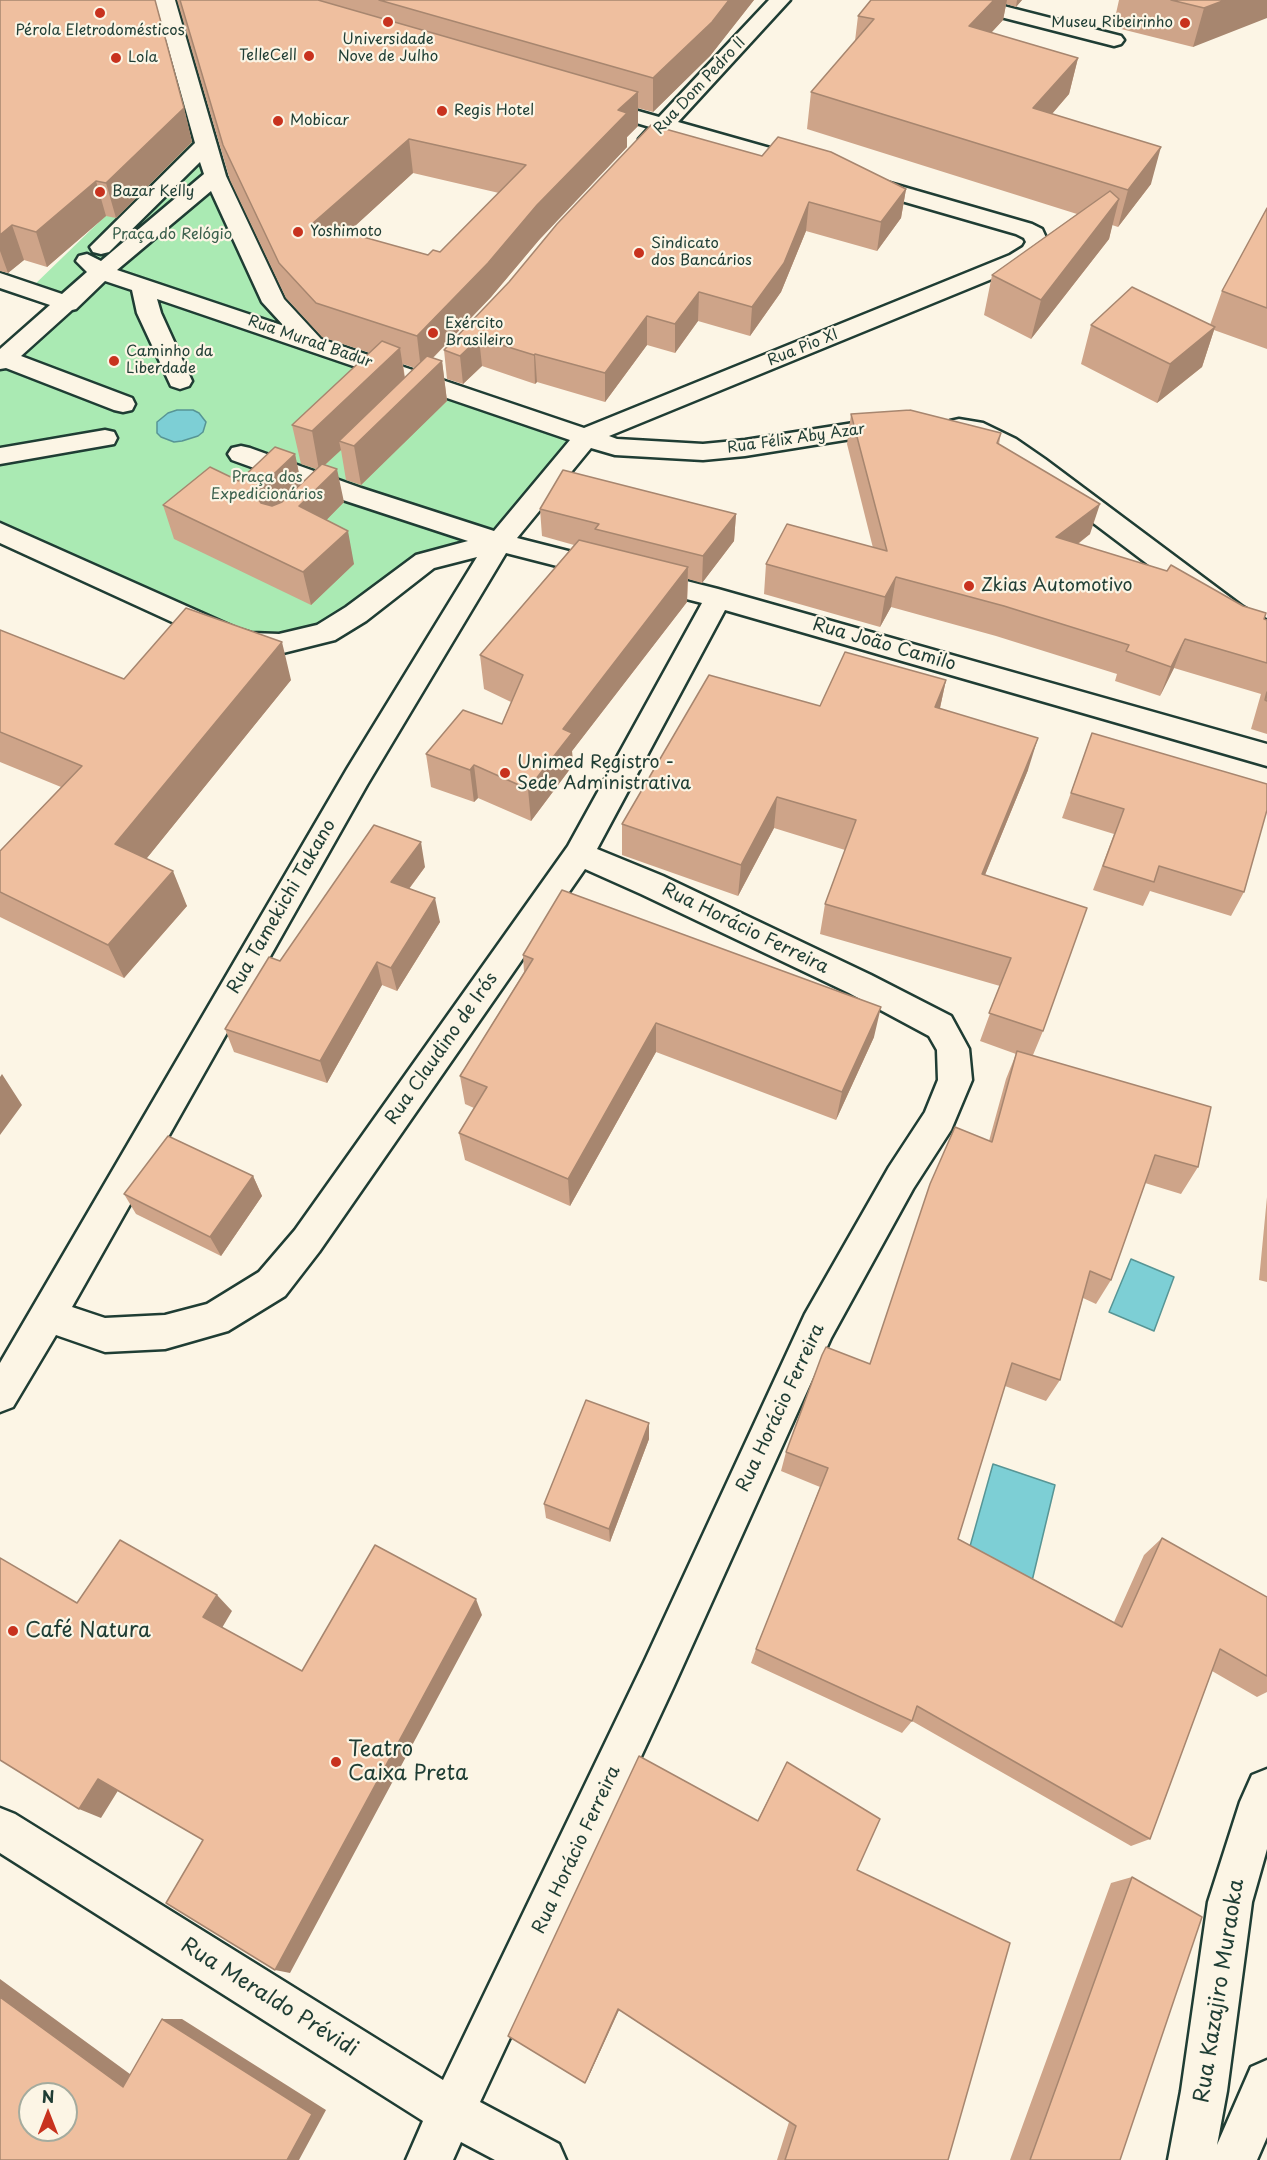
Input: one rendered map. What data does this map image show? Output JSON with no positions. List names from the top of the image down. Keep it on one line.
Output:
{"streets":{"street":["Rua Dom Pedro II","Rua Murad Badur","Rua Pio XI","Rua Félix Aby Azar","Rua João Camilo","Rua Tamekichi Takano","Rua Horácio Ferreira","Rua Claudino de Irós","Rua Kazajiro Muraoka","Rua Meraldo Prévidi"]},"crossings":[["Rua Murad Badur","Rua Pio XI"],["Rua Murad Badur","Rua Félix Aby Azar"],["Rua Murad Badur","Rua Tamekichi Takano"],["Rua Pio XI","Rua Félix Aby Azar"],["Rua Pio XI","Rua Tamekichi Takano"],["Rua Félix Aby Azar","Rua Tamekichi Takano"],["Rua João Camilo","Rua Tamekichi Takano"],["Rua João Camilo","Rua Claudino de Irós"],["Rua Tamekichi Takano","Rua Claudino de Irós"],["Rua Horácio Ferreira","Rua Claudino de Irós"],["Rua Horácio Ferreira","Rua Meraldo Prévidi"]],"parks":["Praça do Relógio","Praça dos Expedicionários"],"places":["Pérola Eletrodomésticos","Universidade Nove de Julho","Museu Ribeirinho","TelleCell","Lola","Regis Hotel","Mobicar","Bazar Kelly","Yoshimoto","Sindicato dos Bancários","Exército Brasileiro","Caminho da Liberdade","Zkias Automotivo","Unimed Registro - Sede Administrativa","Café Natura","Teatro Caixa Preta"],"north":"top"}
